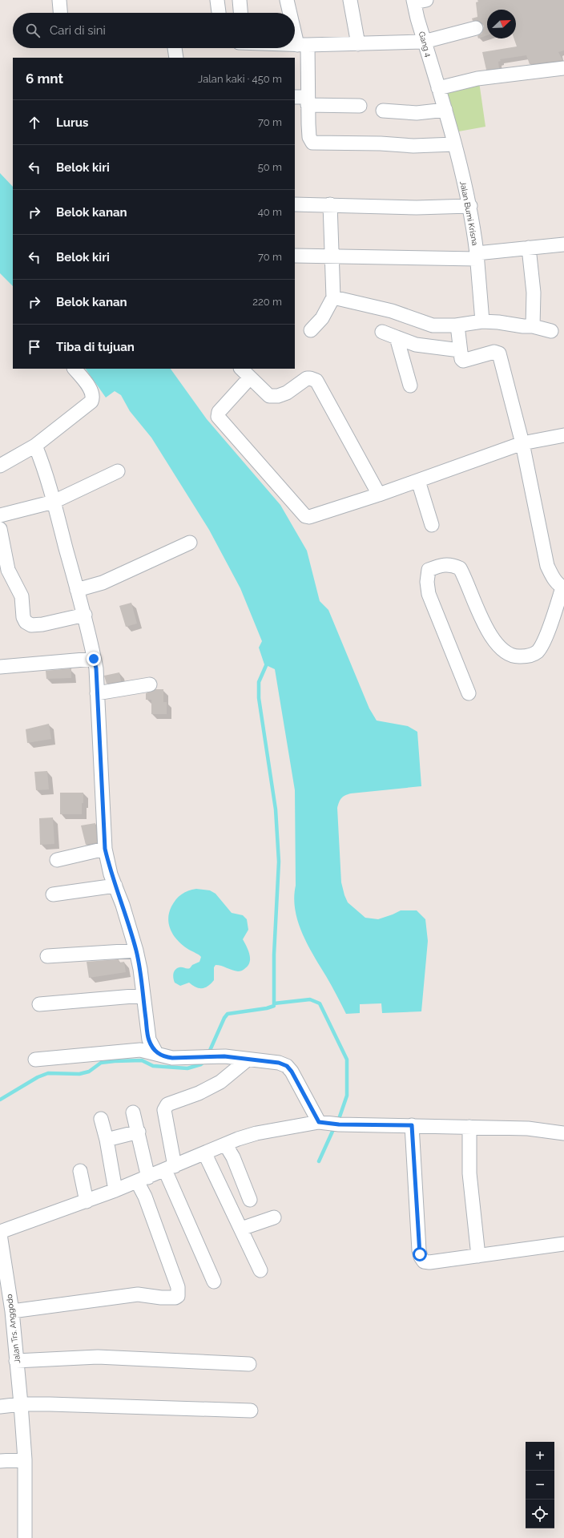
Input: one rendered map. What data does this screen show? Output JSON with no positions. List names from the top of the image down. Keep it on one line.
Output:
{"streets":{"street":["Gang 4","Jalan Bumi Krisna","Jalan Trs. Anggodo"]},"crossings":[["Gang 4","Jalan Bumi Krisna"]],"north":"top right","page":{"search":"Cari di sini","heading":["6 mnt","Jalan kaki · 450 m"],"list":[["Lurus","70 m"],["Belok kiri","50 m"],["Belok kanan","40 m"],["Belok kiri","70 m"],["Belok kanan","220 m"],"Tiba di tujuan"],"map_buttons":["+","−"]}}
